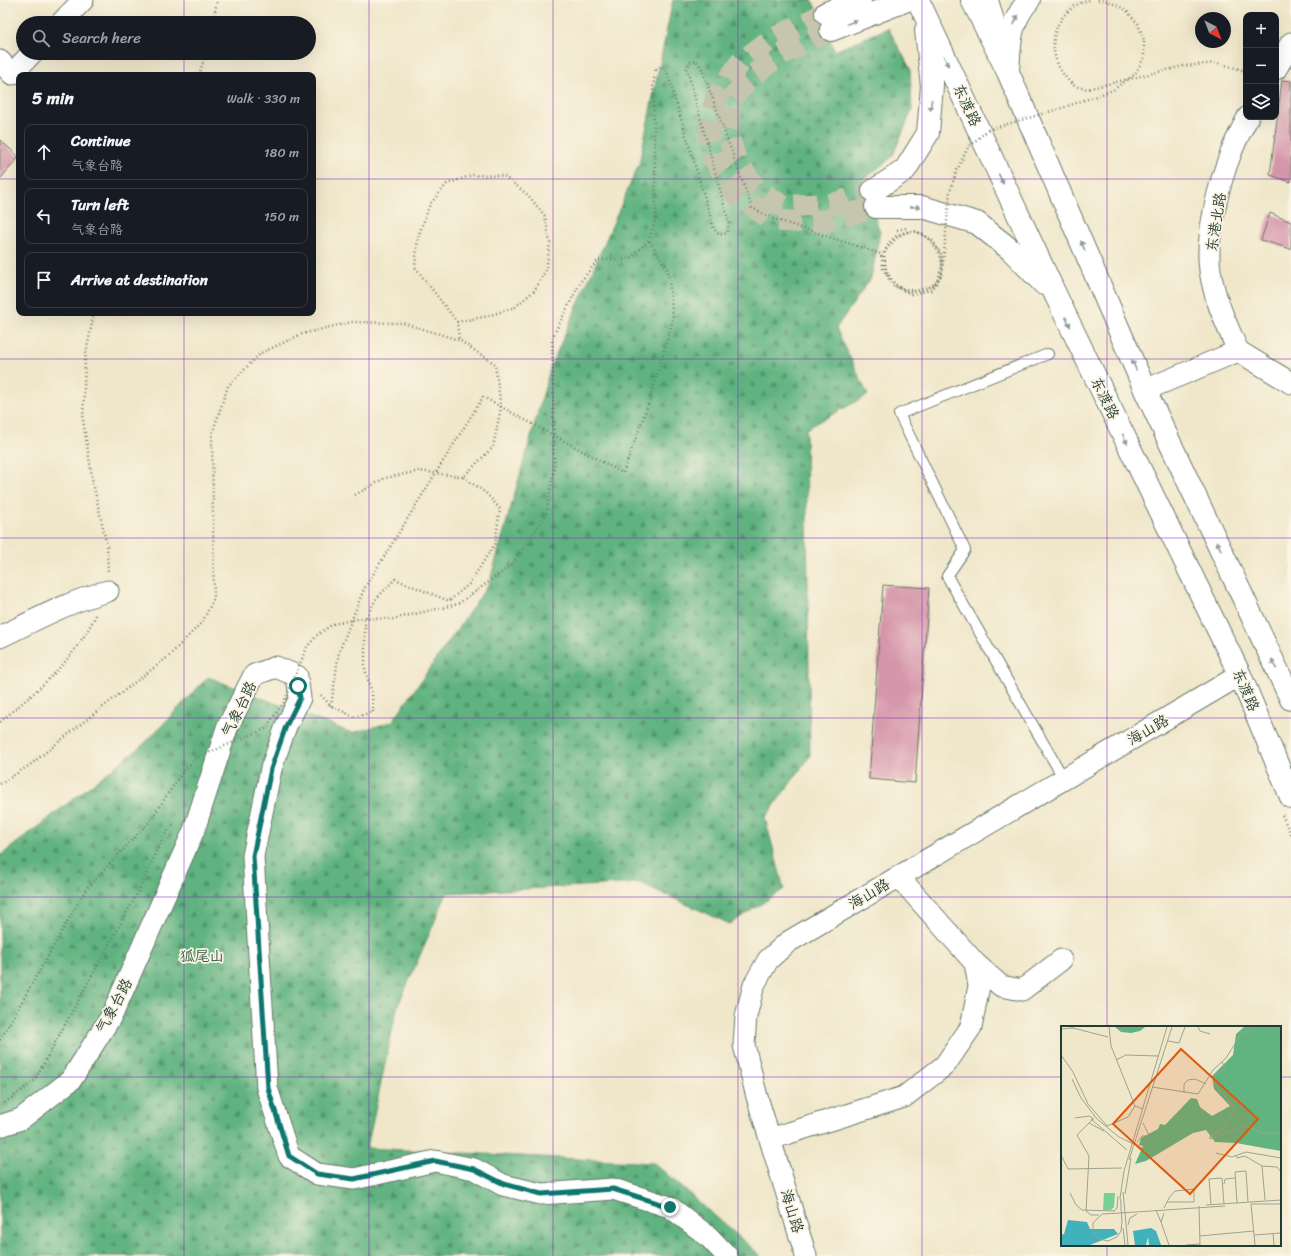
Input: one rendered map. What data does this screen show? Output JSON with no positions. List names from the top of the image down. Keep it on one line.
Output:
{"streets":{"main road":["东渡路"],"street":["东港北路","气象台路","海山路"]},"crossings":[["东渡路","海山路"]],"parks":["狐尾山"],"north":"bottom right","page":{"map_buttons":["+","−"],"search":"Search here","heading":["5 min","Walk · 330 m"],"list":[["Continue","气象台路","180 m"],["Turn left","气象台路","150 m"],"Arrive at destination"]}}
